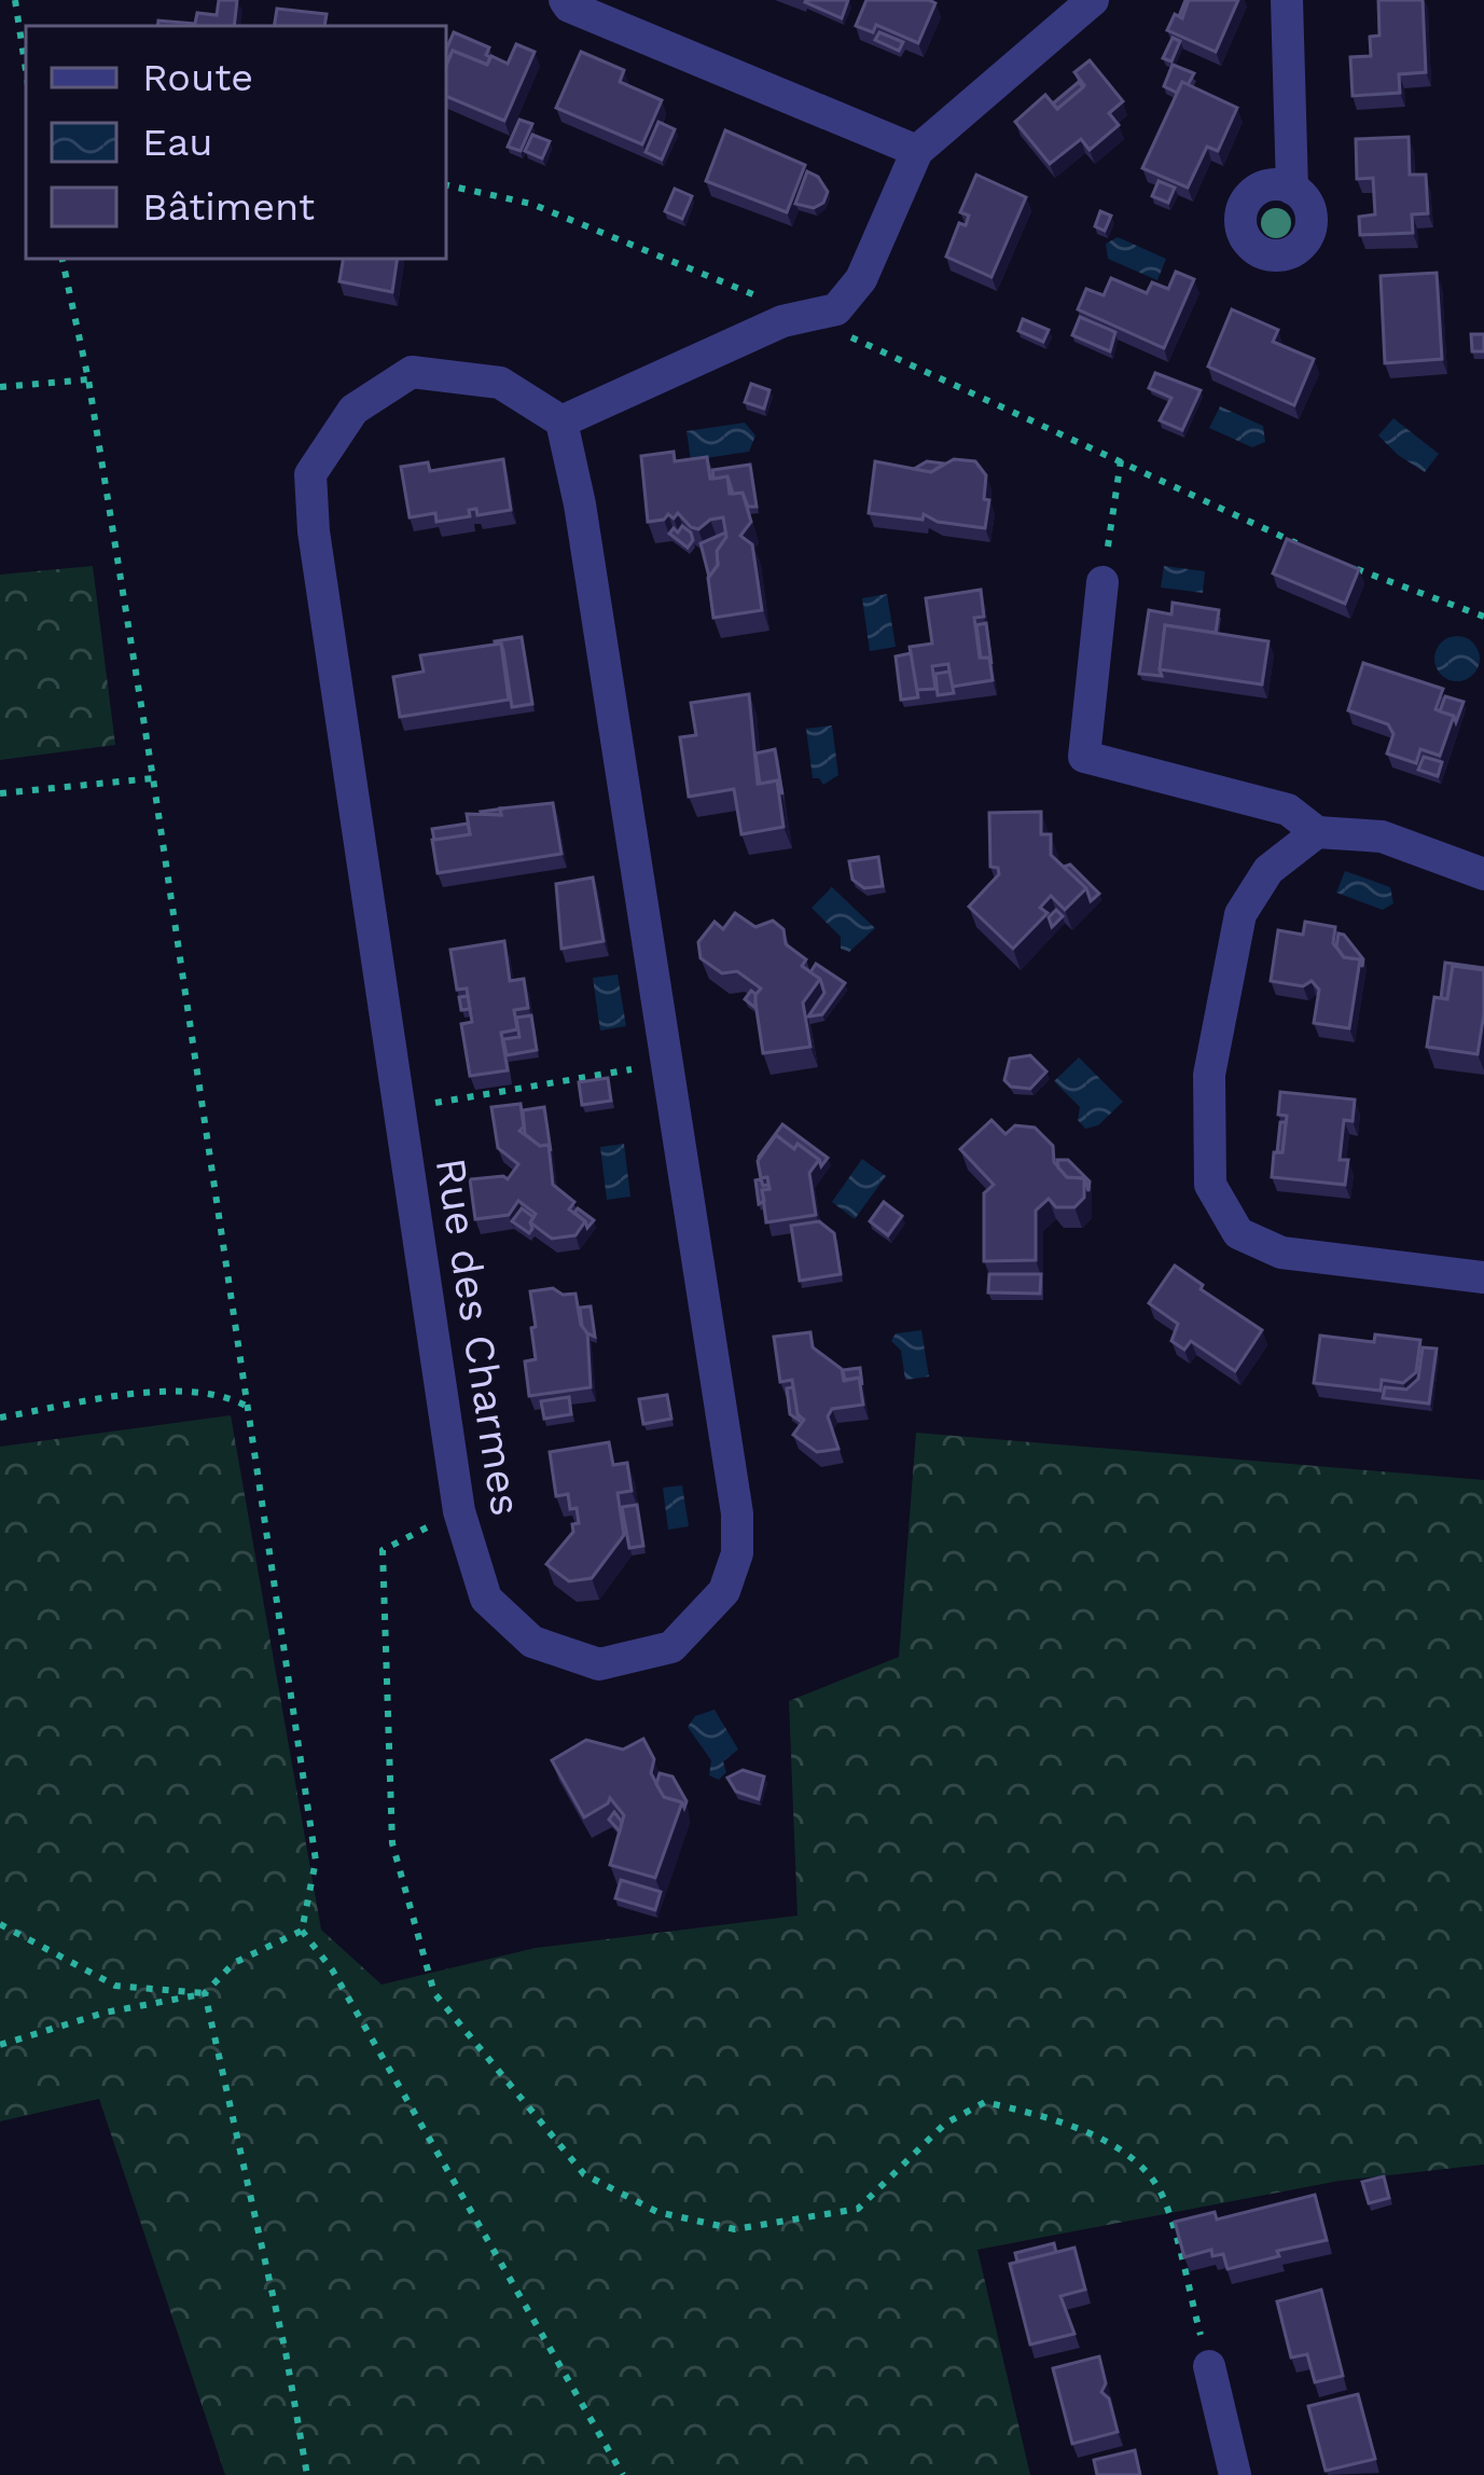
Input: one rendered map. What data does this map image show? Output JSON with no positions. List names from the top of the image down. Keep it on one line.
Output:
{"streets":{"street":["Rue des Charmes"]},"legend":["Route","Eau","Bâtiment"]}
